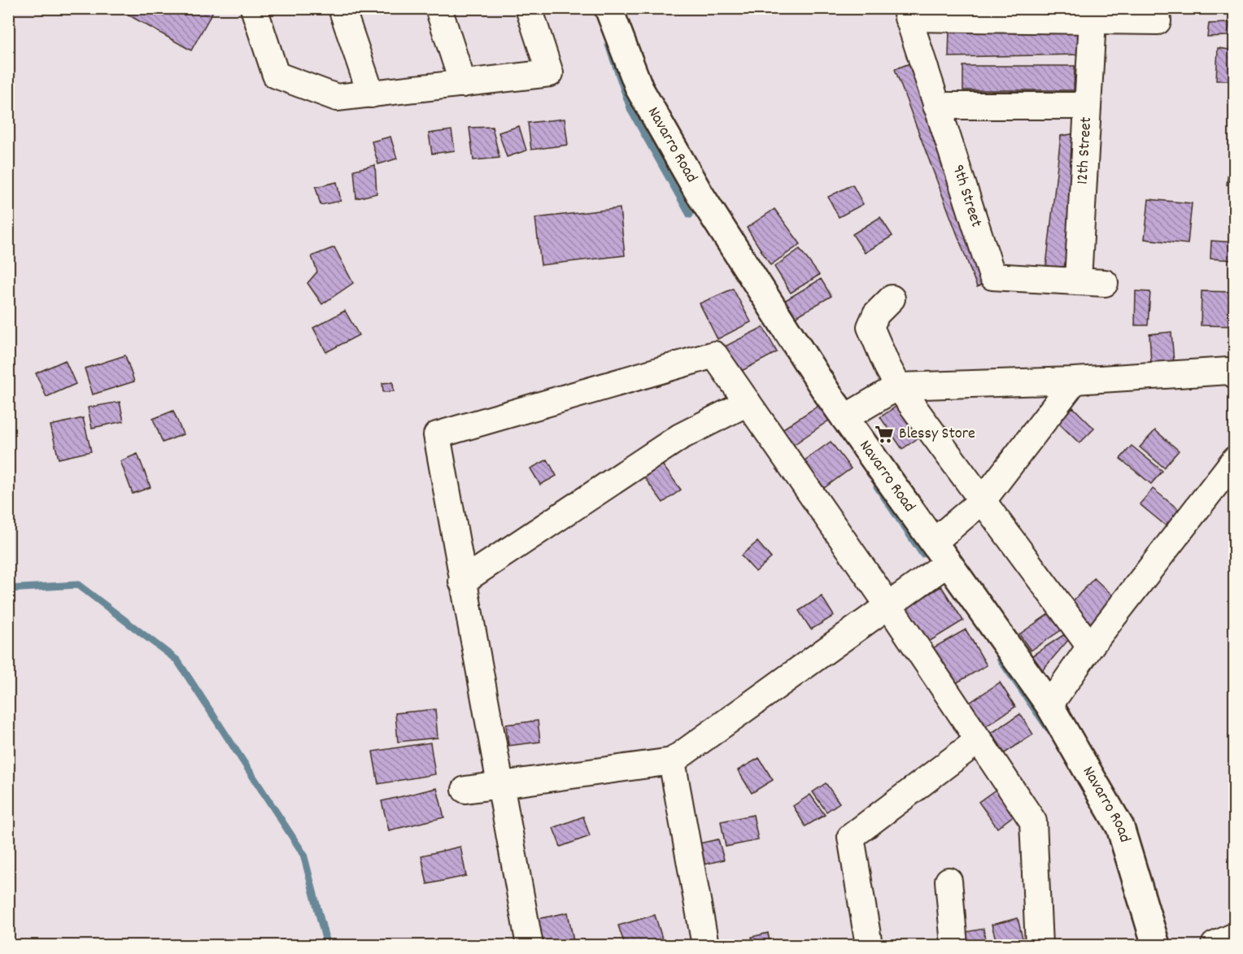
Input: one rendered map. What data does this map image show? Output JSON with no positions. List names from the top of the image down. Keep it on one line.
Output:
{"streets":{"street":["Navarro Road","12th Street","9th Street"]},"crossings":[["12th Street","9th Street"]],"places":{"supermarket":["Blessy Store"]}}
